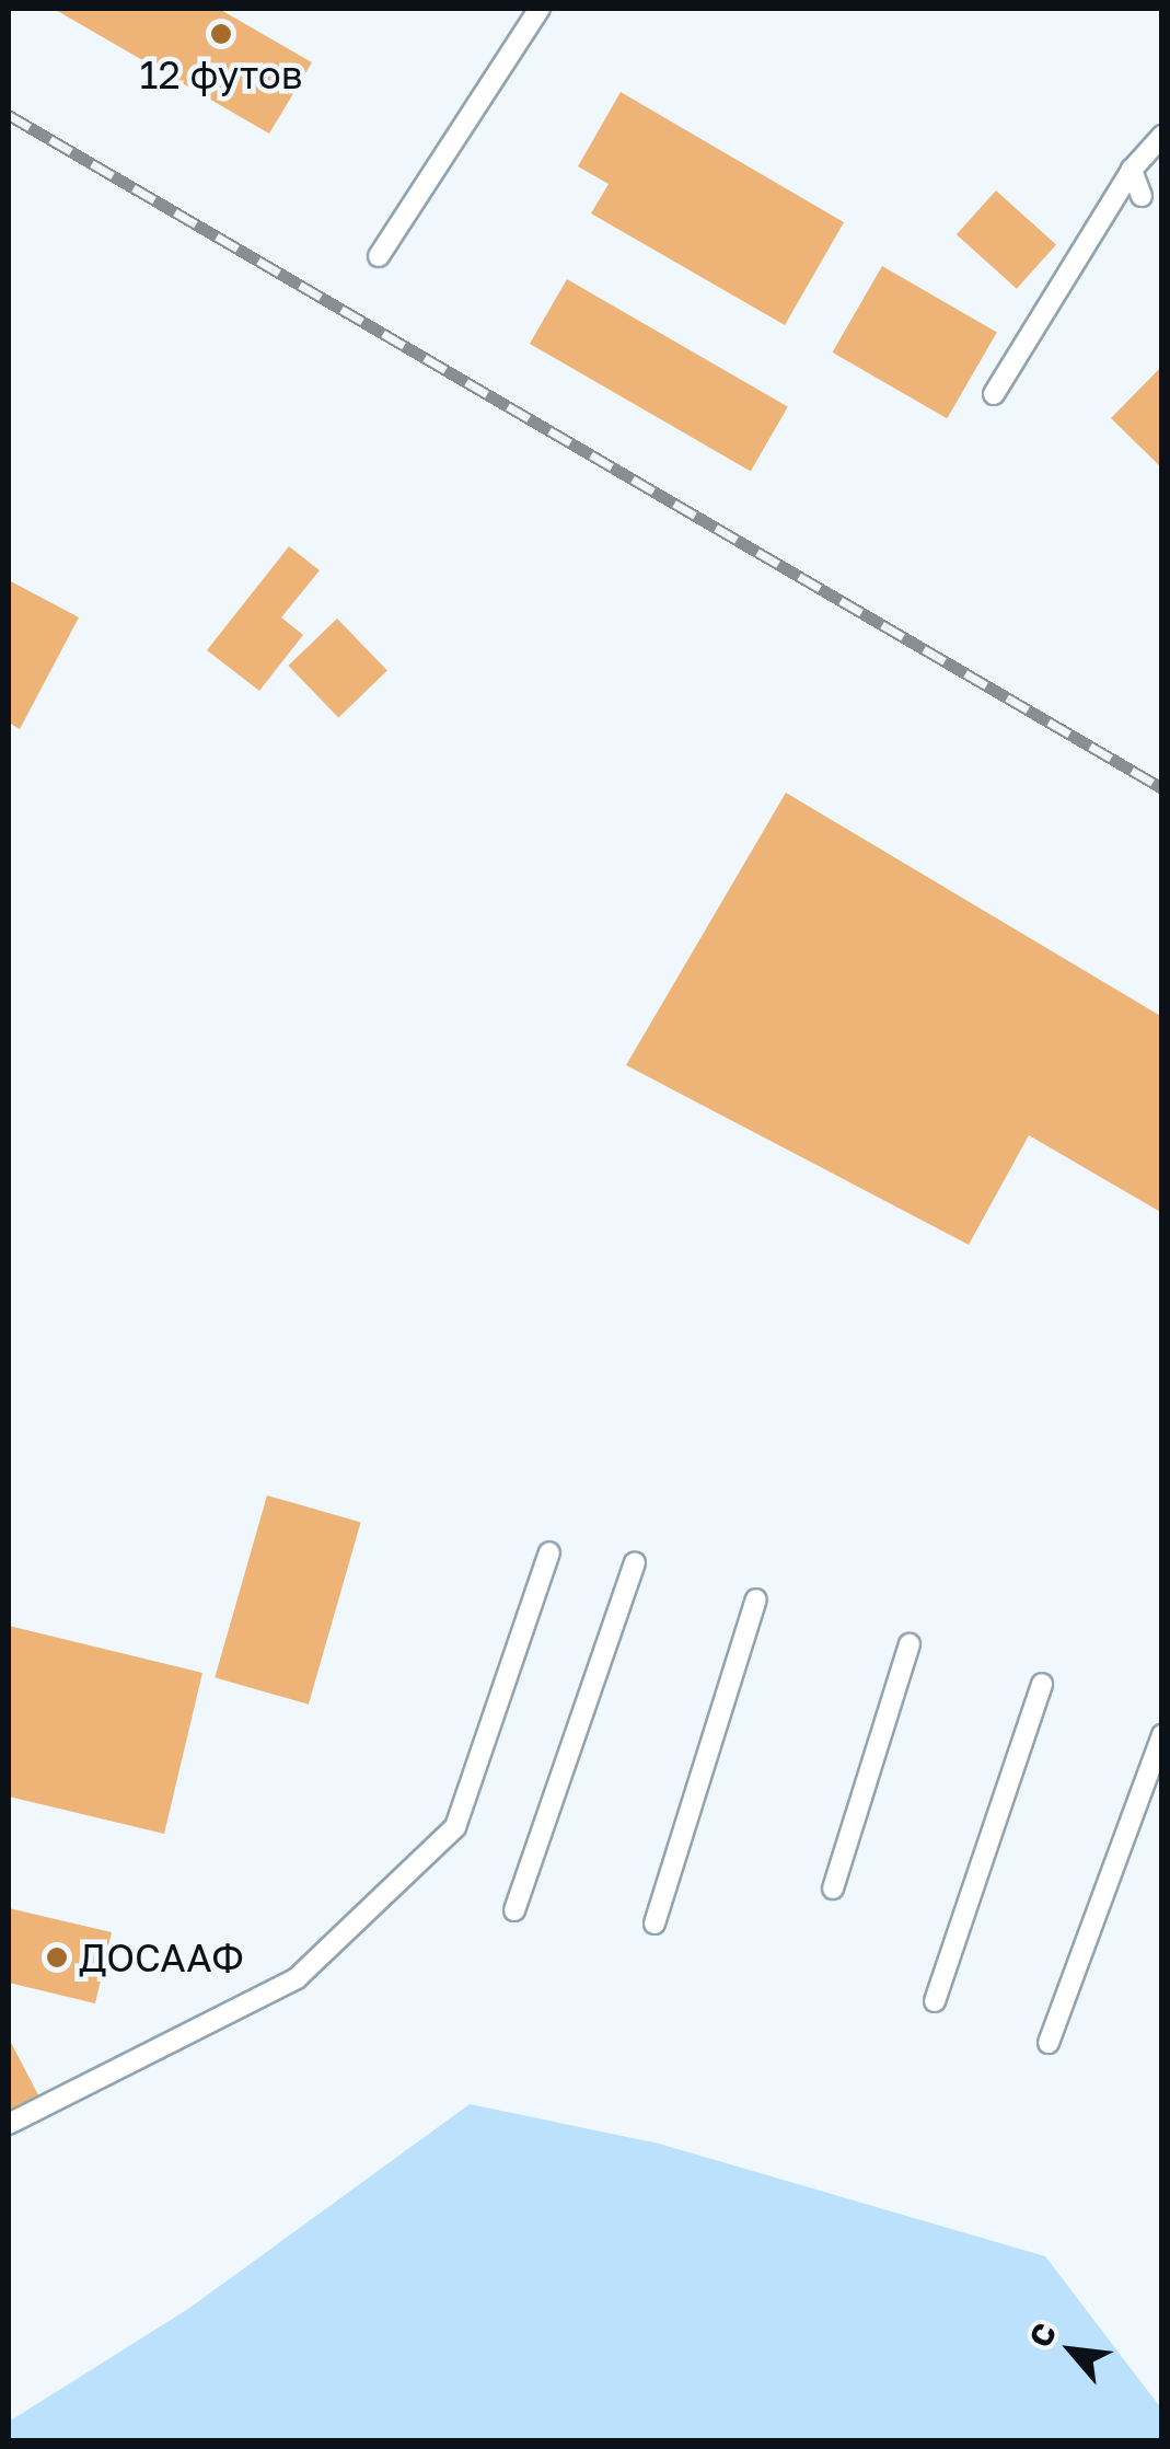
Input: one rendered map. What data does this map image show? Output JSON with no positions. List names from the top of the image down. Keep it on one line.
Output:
{"places":["12 футов","ДОСААФ"],"north":"top left"}
